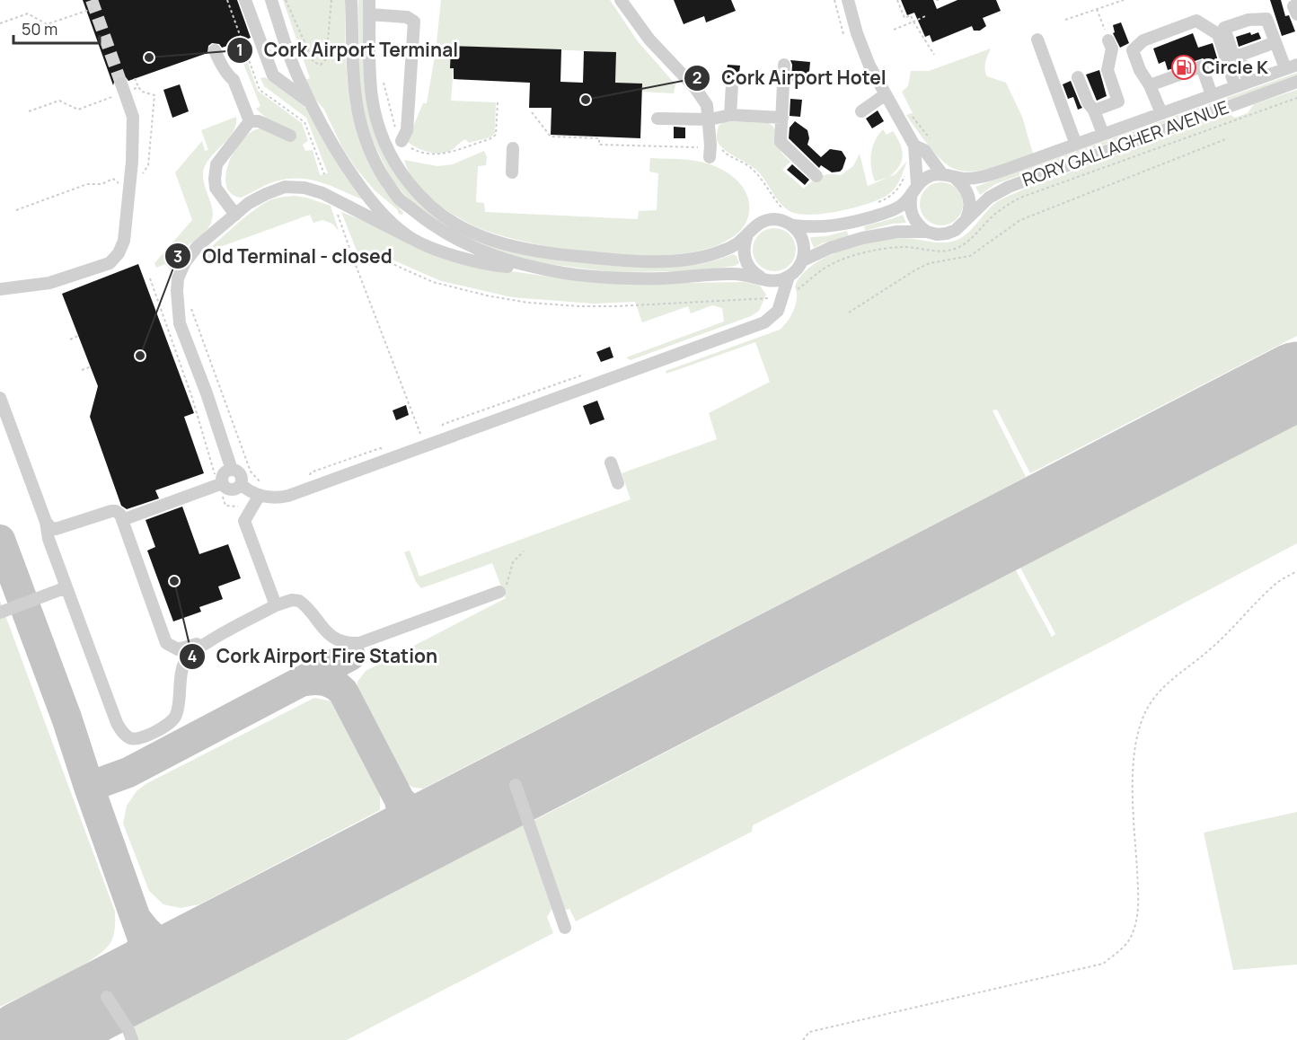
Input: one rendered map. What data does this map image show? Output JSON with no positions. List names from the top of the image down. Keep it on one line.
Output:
{"streets":{"street":["RORY GALLAGHER AVENUE"]},"places":{"other":["Cork Airport Terminal","Cork Airport Hotel","Old Terminal - closed","Cork Airport Fire Station"],"fuel station":["Circle K"]},"scale_bar":"50 m"}
